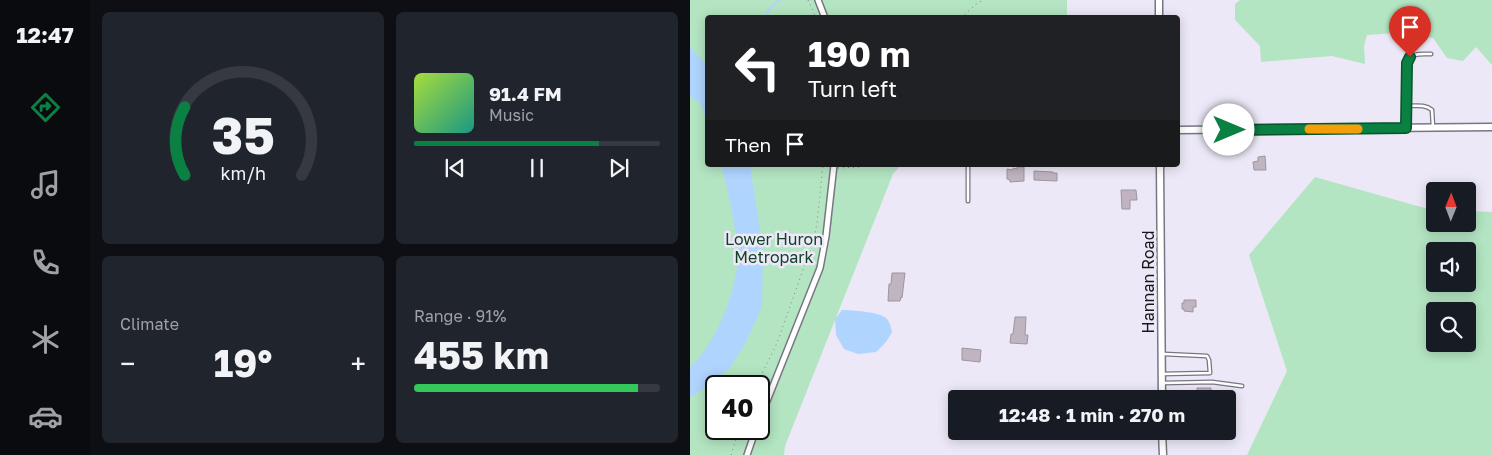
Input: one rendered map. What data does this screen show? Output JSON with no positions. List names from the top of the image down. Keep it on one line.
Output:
{"streets":{"street":["Hannan Road"]},"parks":["Lower Huron Metropark"],"north":"top","page":{"tabs":"12:47","turn":["190 m","Turn left"],"song":["91.4 FM","Music"],"then":"Then","tile":["Climate",["Range · 91%","455 km"]],"heat":["−","19°","+"],"limit":"40","trip":"12:48 · 1 min · 270 m","gauge":["35","km/h"]}}
